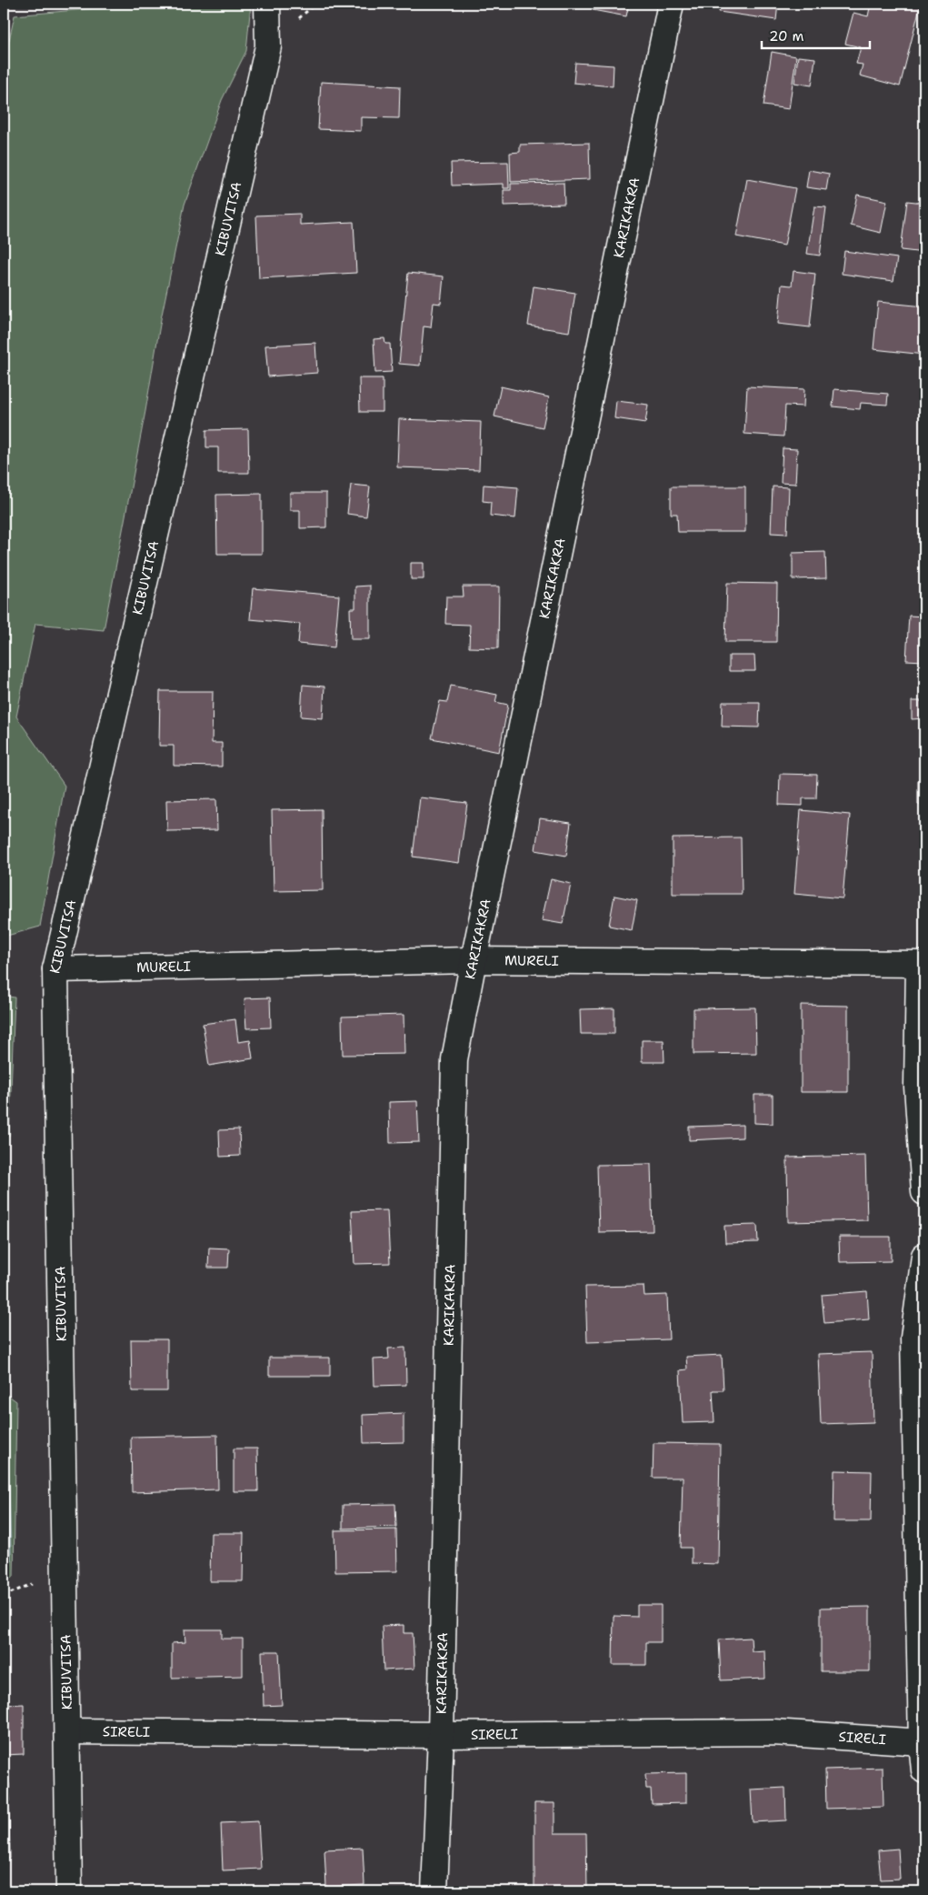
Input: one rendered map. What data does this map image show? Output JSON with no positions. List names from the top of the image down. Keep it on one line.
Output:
{"streets":{"street":["KARIKAKRA","KIBUVITSA","MURELI","SIRELI"]},"crossings":[["KARIKAKRA","MURELI"],["KARIKAKRA","SIRELI"],["KIBUVITSA","MURELI"],["KIBUVITSA","SIRELI"]],"scale_bar":"20 m"}
